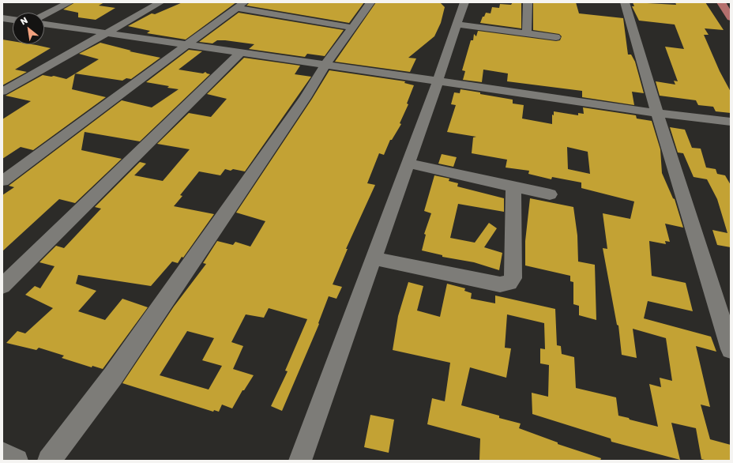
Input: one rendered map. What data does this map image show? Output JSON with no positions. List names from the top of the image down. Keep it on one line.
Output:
{"north":"top left"}
